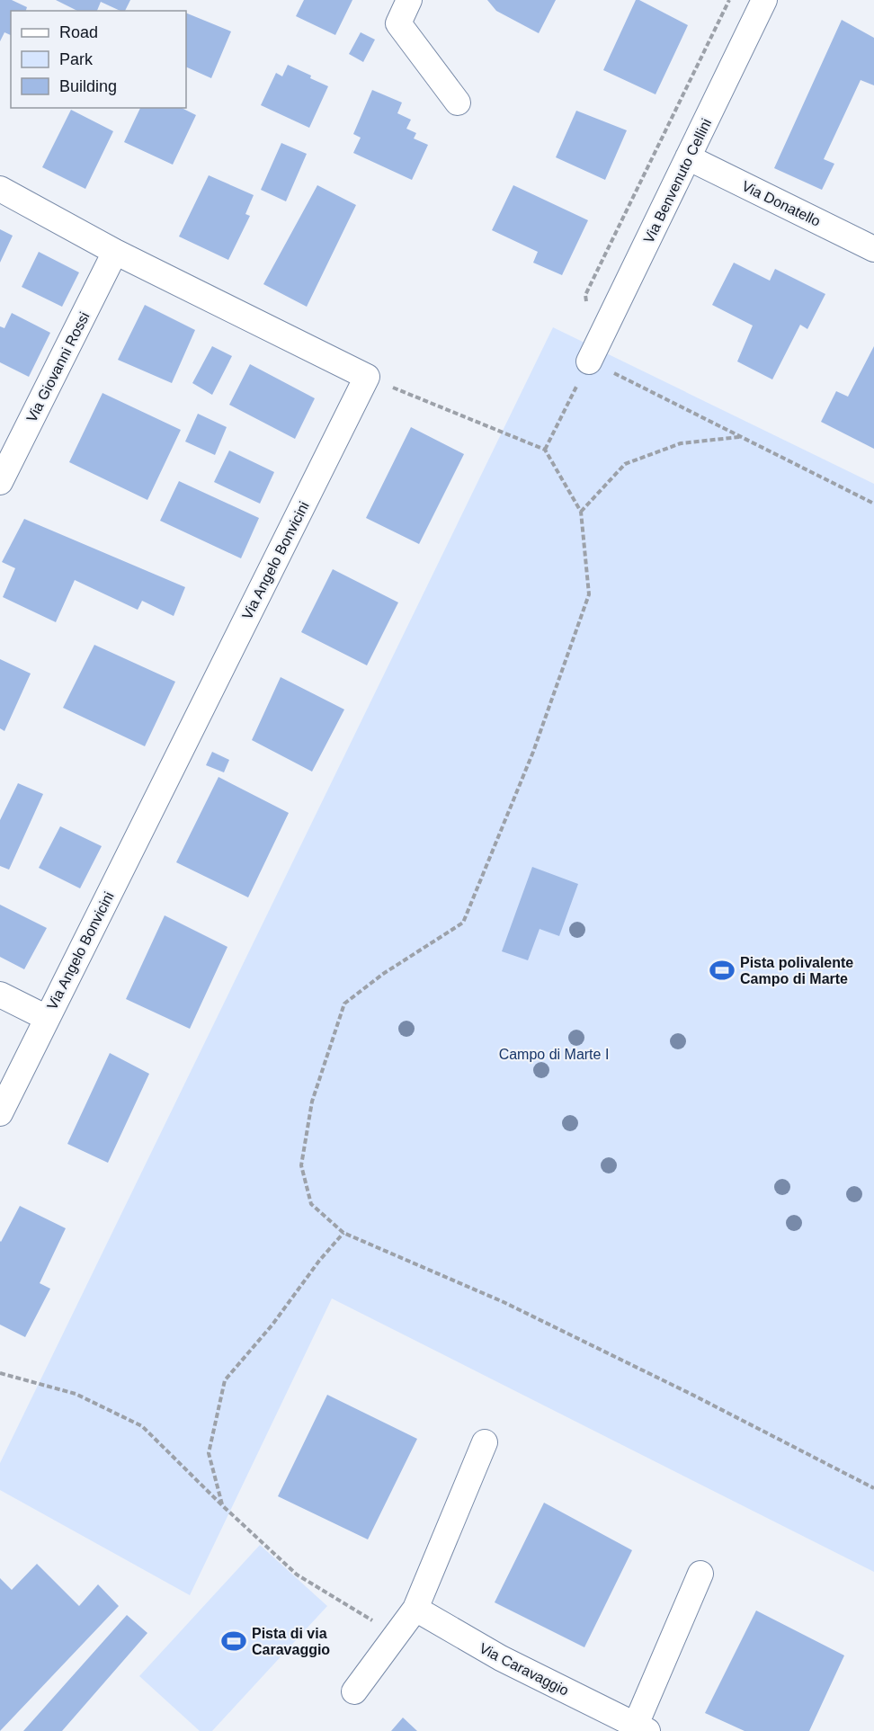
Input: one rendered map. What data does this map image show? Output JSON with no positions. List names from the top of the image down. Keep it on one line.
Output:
{"streets":{"street":["Via Benvenuto Cellini","Via Donatello","Via Giovanni Rossi","Via Angelo Bonvicini","Via Caravaggio"]},"crossings":[["Via Benvenuto Cellini","Via Donatello"]],"parks":["Campo di Marte I"],"places":{"sports":["Pista polivalente Campo di Marte","Pista di via Caravaggio"]},"legend":["Road","Park","Building"]}
